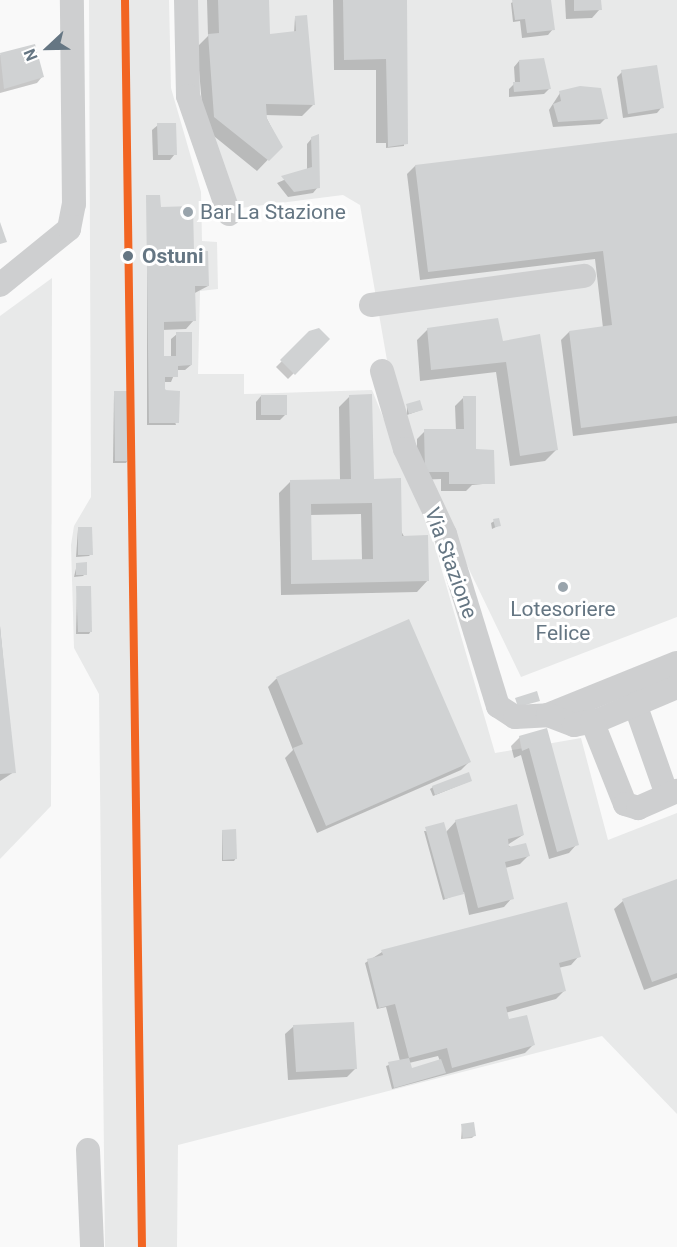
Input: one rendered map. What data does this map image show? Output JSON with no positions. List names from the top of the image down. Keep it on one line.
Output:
{"streets":{"street":["Via Stazione"]},"places":["Bar La Stazione","Ostuni","Lotesoriere Felice"],"north":"left"}
